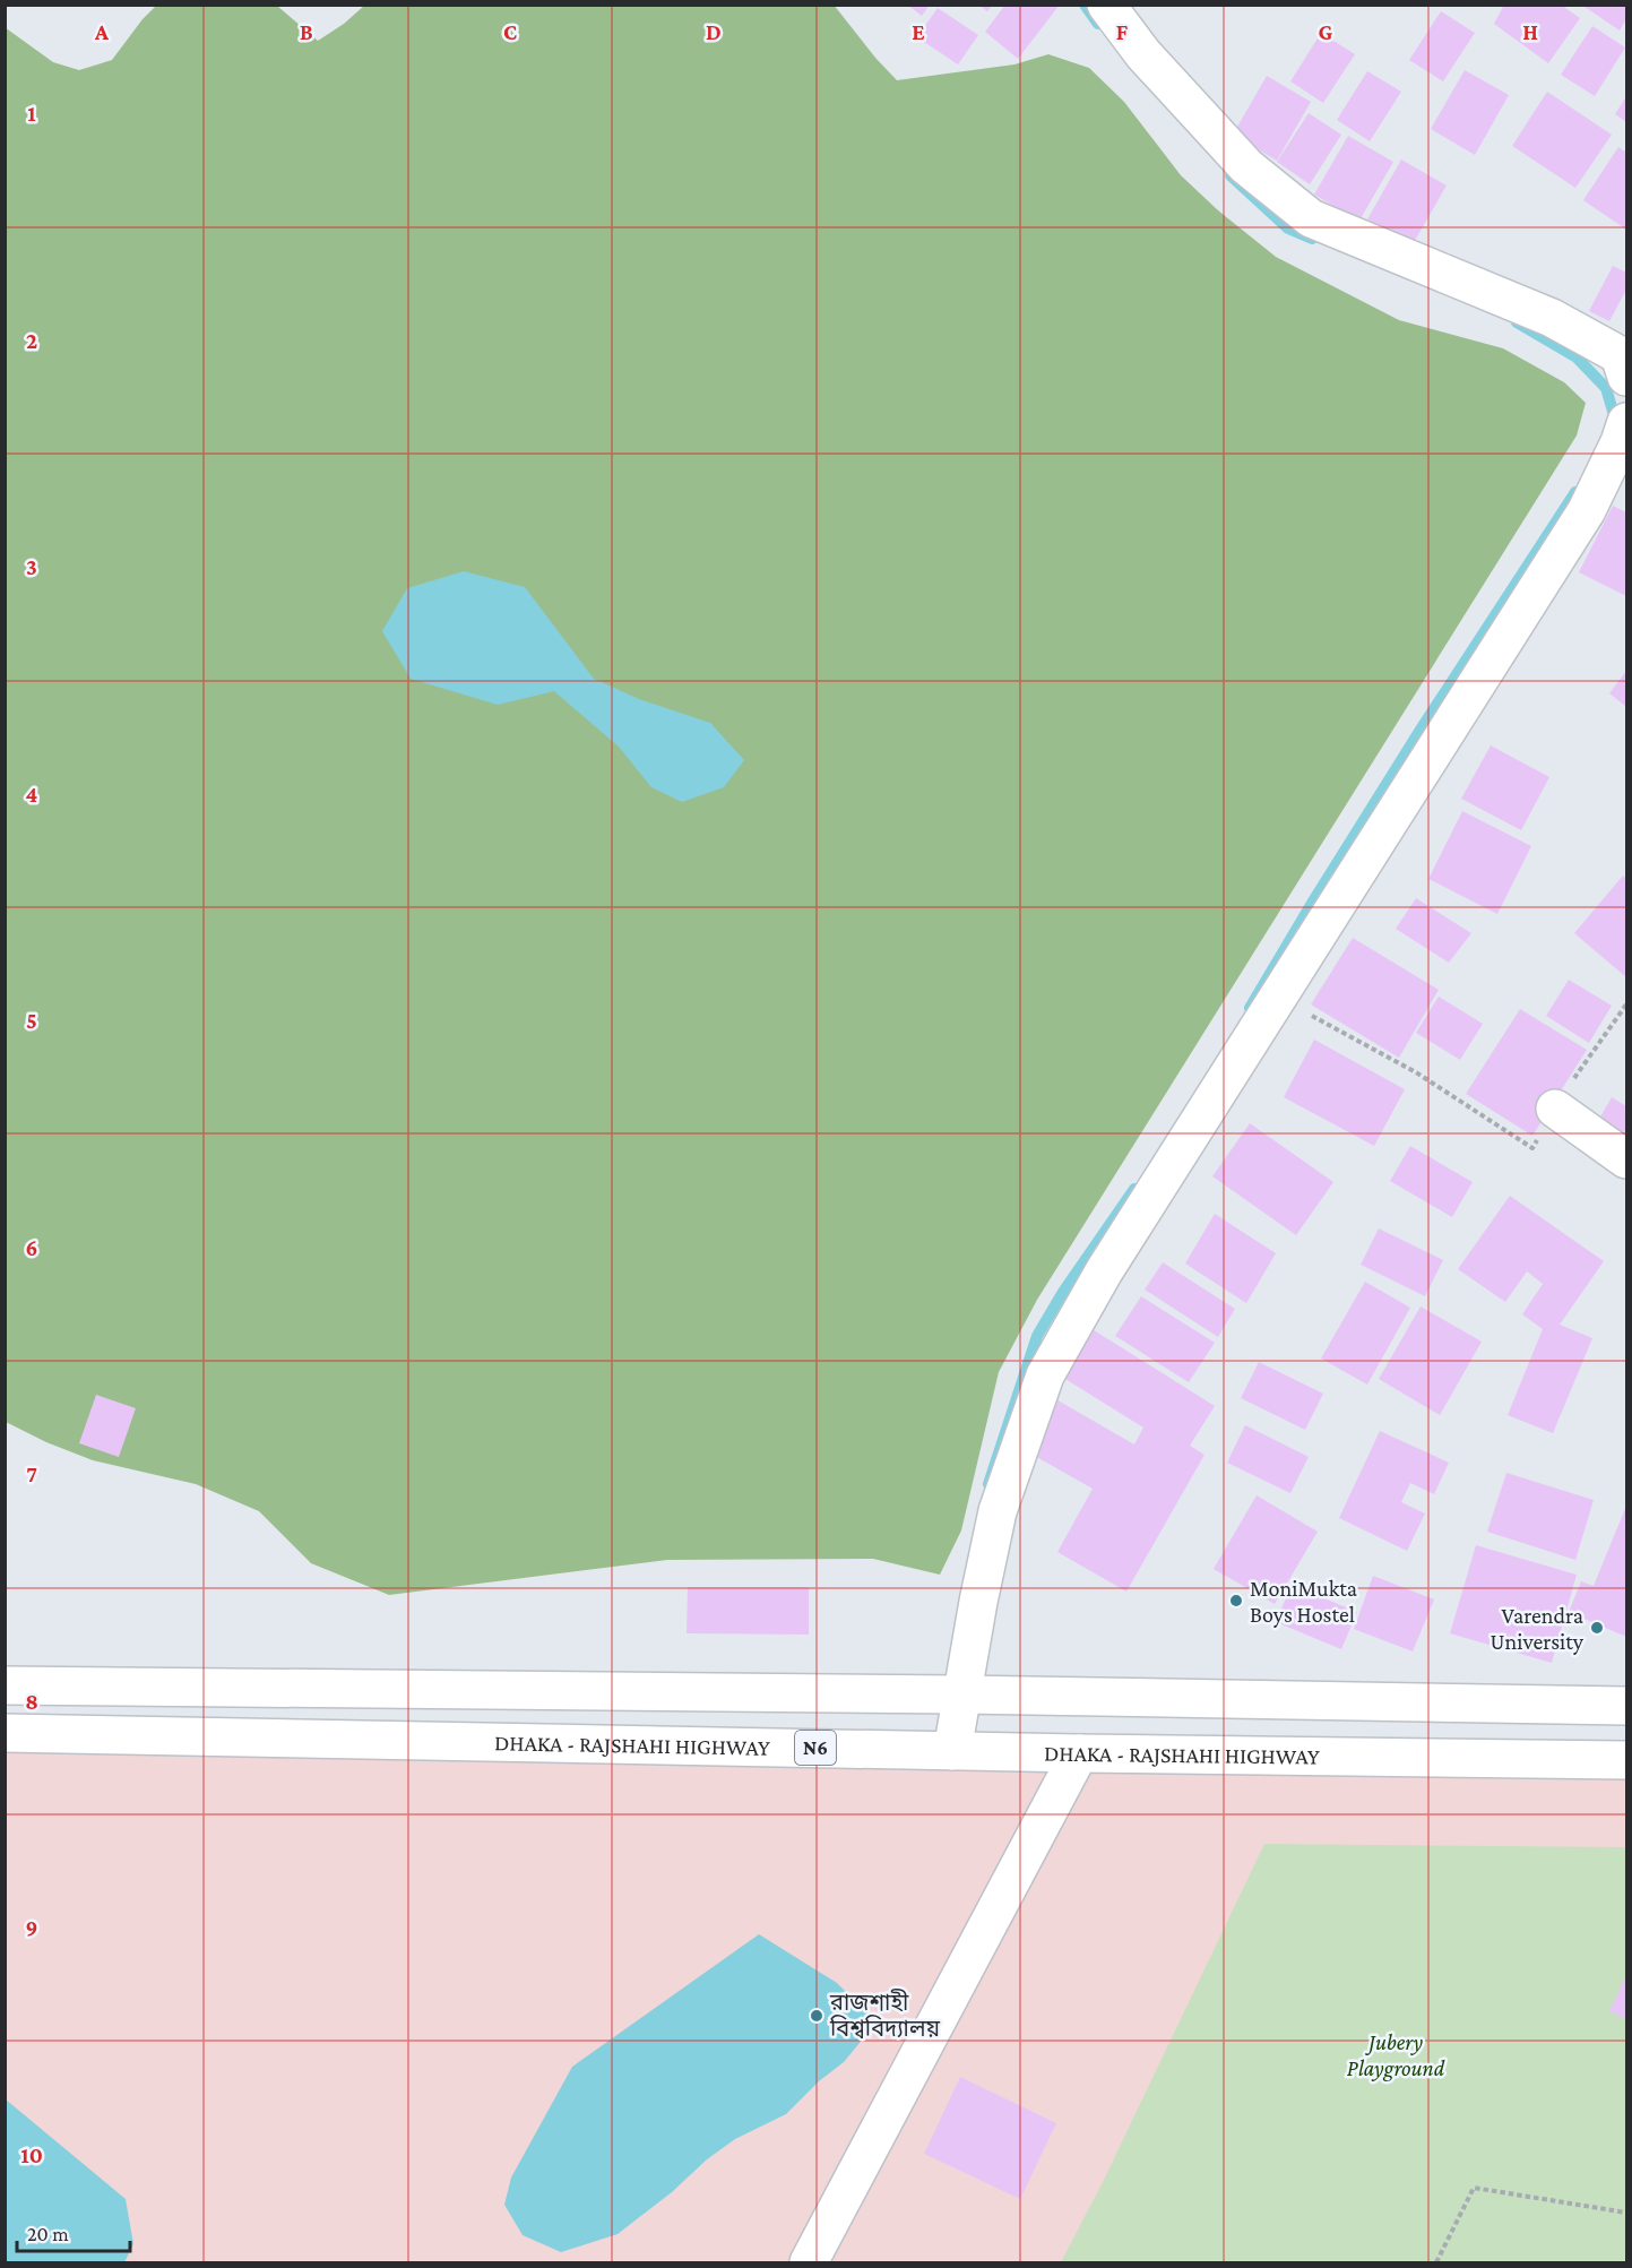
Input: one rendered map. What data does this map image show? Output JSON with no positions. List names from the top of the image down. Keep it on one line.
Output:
{"streets":{"main road":["DHAKA - RAJSHAHI HIGHWAY","N6"]},"parks":["Jubery Playground"],"places":["MoniMukta Boys Hostel","Varendra University","রাজশাহী বিশ্ববিদ্যালয়"],"scale_bar":"20 m","grid":{"columns":["A","B","C","D","E","F","G","H"],"rows":["1","2","3","4","5","6","7","8","9","10"]}}
